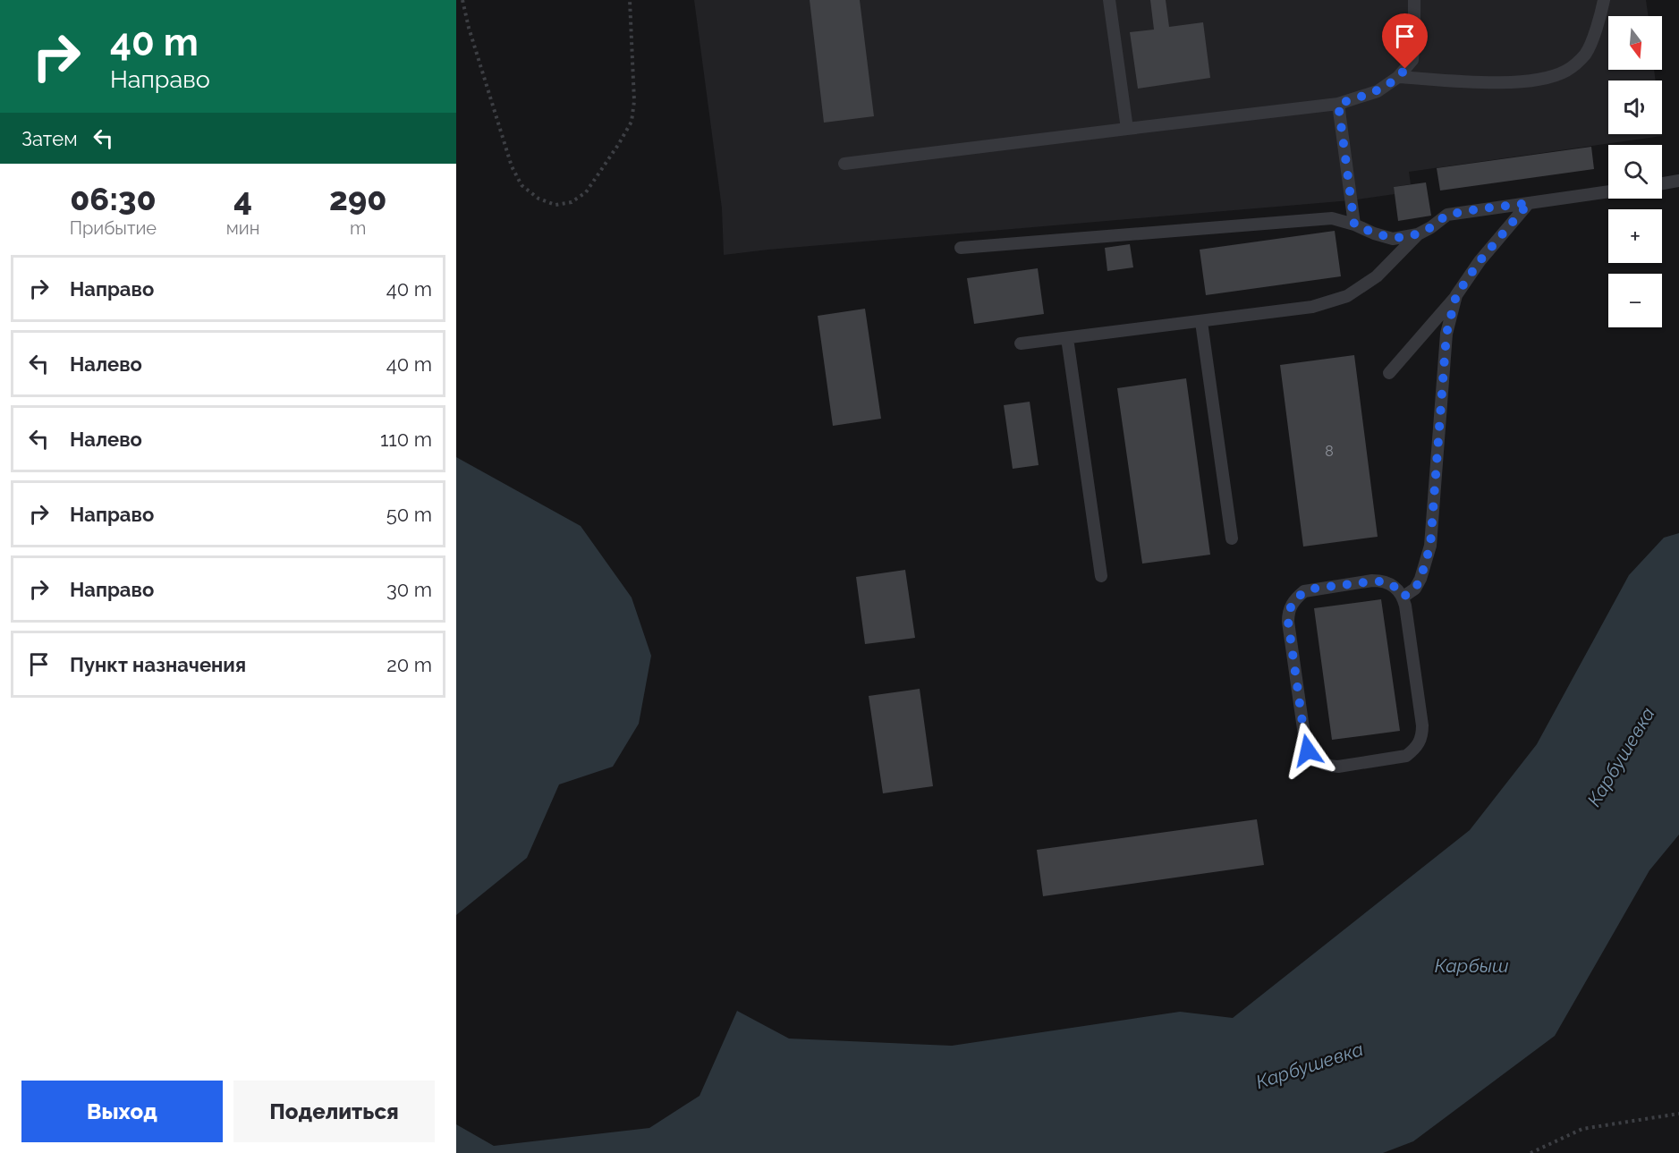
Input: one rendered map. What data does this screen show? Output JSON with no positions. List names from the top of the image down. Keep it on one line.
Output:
{"water":["Карбушевка","Карбыш"],"house_numbers":["8"],"north":"bottom","page":{"turn":["40 m","Направо"],"map_buttons":["+","−"],"then":"Затем","eta":["06:30","Прибытие","4","мин","290","m"],"list":[{"name":"Направо","value":"40 m"},{"name":"Налево","value":"40 m"},{"name":"Налево","value":"110 m"},{"name":"Направо","value":"50 m"},{"name":"Направо","value":"30 m"},{"name":"Пункт назначения","value":"20 m"}],"buttons":["Выход","Поделиться"]}}
